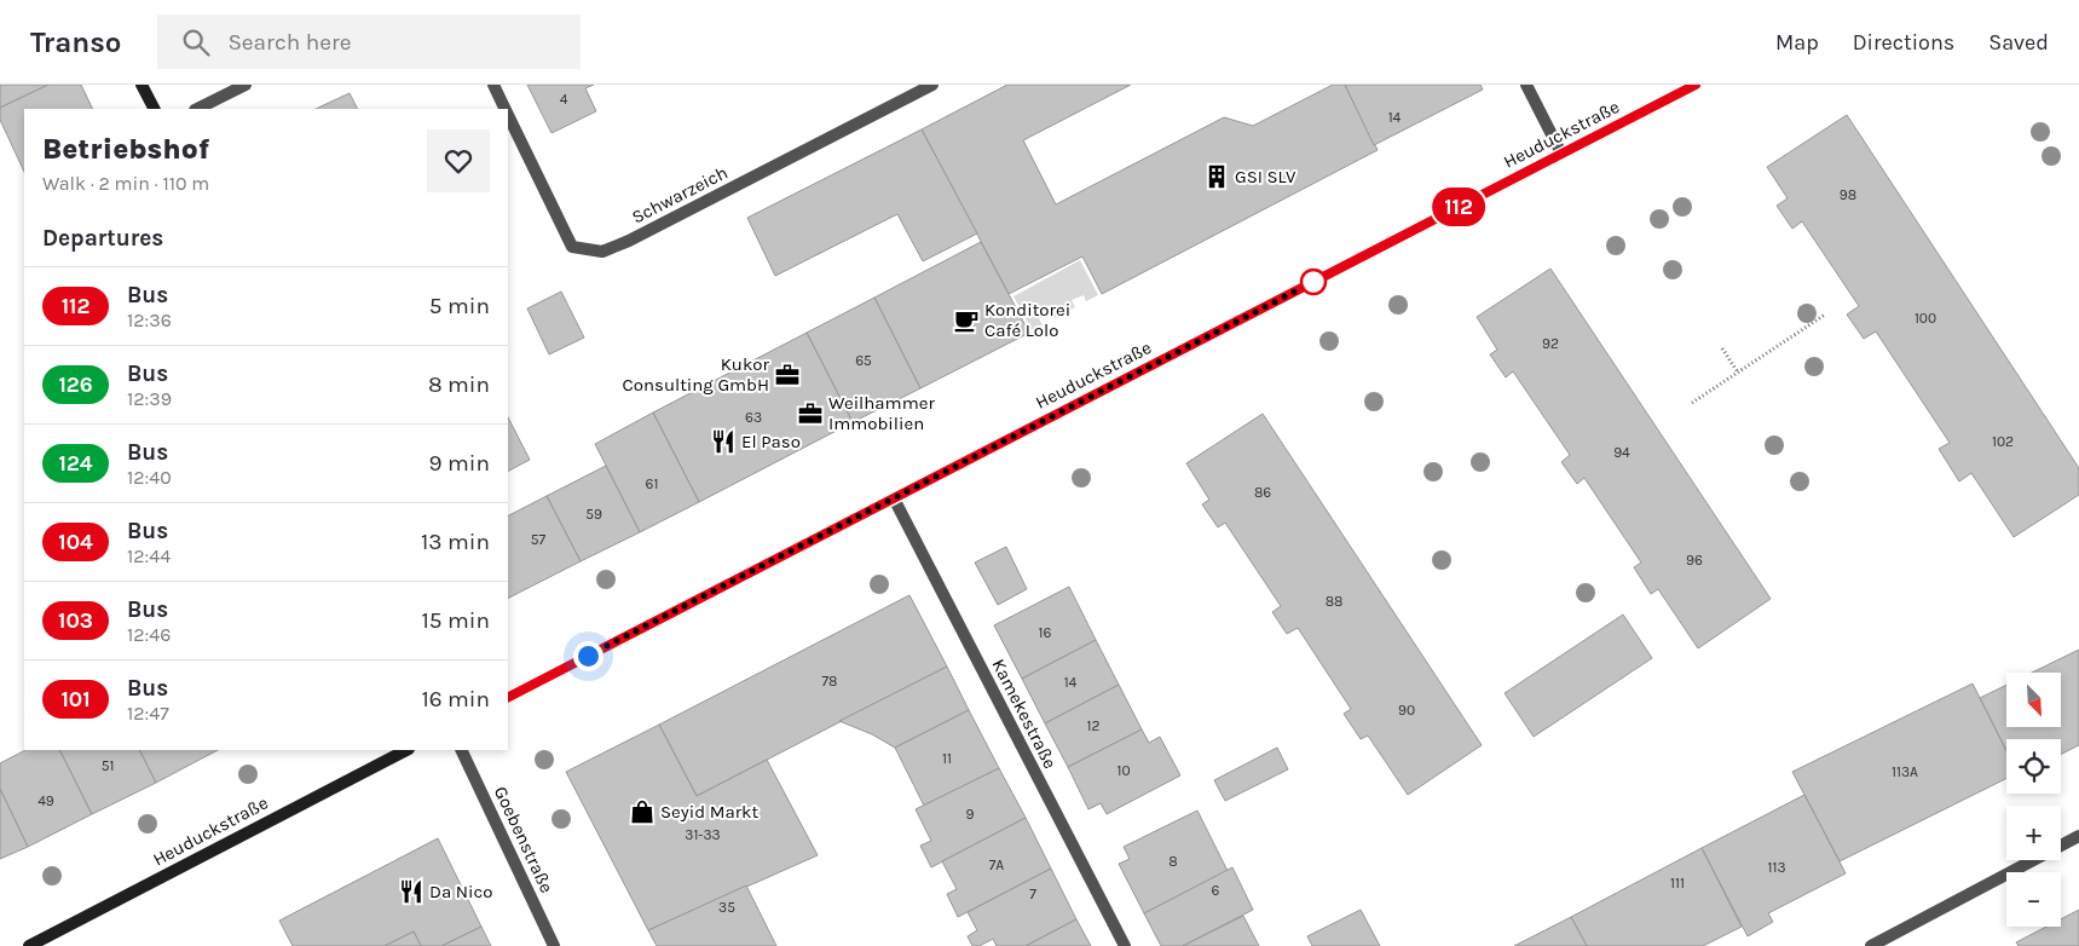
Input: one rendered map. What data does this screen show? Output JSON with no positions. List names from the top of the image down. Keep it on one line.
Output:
{"streets":{"street":["Heuduckstraße","Schwarzeich","Kamekestraße","Goebenstraße"]},"crossings":[["Heuduckstraße","Kamekestraße"]],"places":{"building":["GSI SLV"],"cafe":["Konditorei Café Lolo"],"office":["Kukor Consulting GmbH","Weilhammer Immobilien"],"restaurant":["El Paso","Da Nico"],"shop":["Seyid Markt"]},"lines":["bus line 112"],"house_numbers":["4","14","98","100","92","65","63","102","94","61","86","59","57","96","88","16","78","14","90","12","11","51","10","113A","49","9","31-33","8","7A","113","111","6","7","35"],"north":"bottom right","page":{"header":"Transo","search":"Search here","nav":["Map","Directions","Saved"],"on_map":"112","heading":[["Betriebshof","Walk · 2 min · 110 m"],"Departures"],"list":[{"mark":"112","name":"Bus","note":"12:36","value":"5 min"},{"mark":"126","name":"Bus","note":"12:39","value":"8 min"},{"mark":"124","name":"Bus","note":"12:40","value":"9 min"},{"mark":"104","name":"Bus","note":"12:44","value":"13 min"},{"mark":"103","name":"Bus","note":"12:46","value":"15 min"},{"mark":"101","name":"Bus","note":"12:47","value":"16 min"}],"map_buttons":["+","−"]}}
